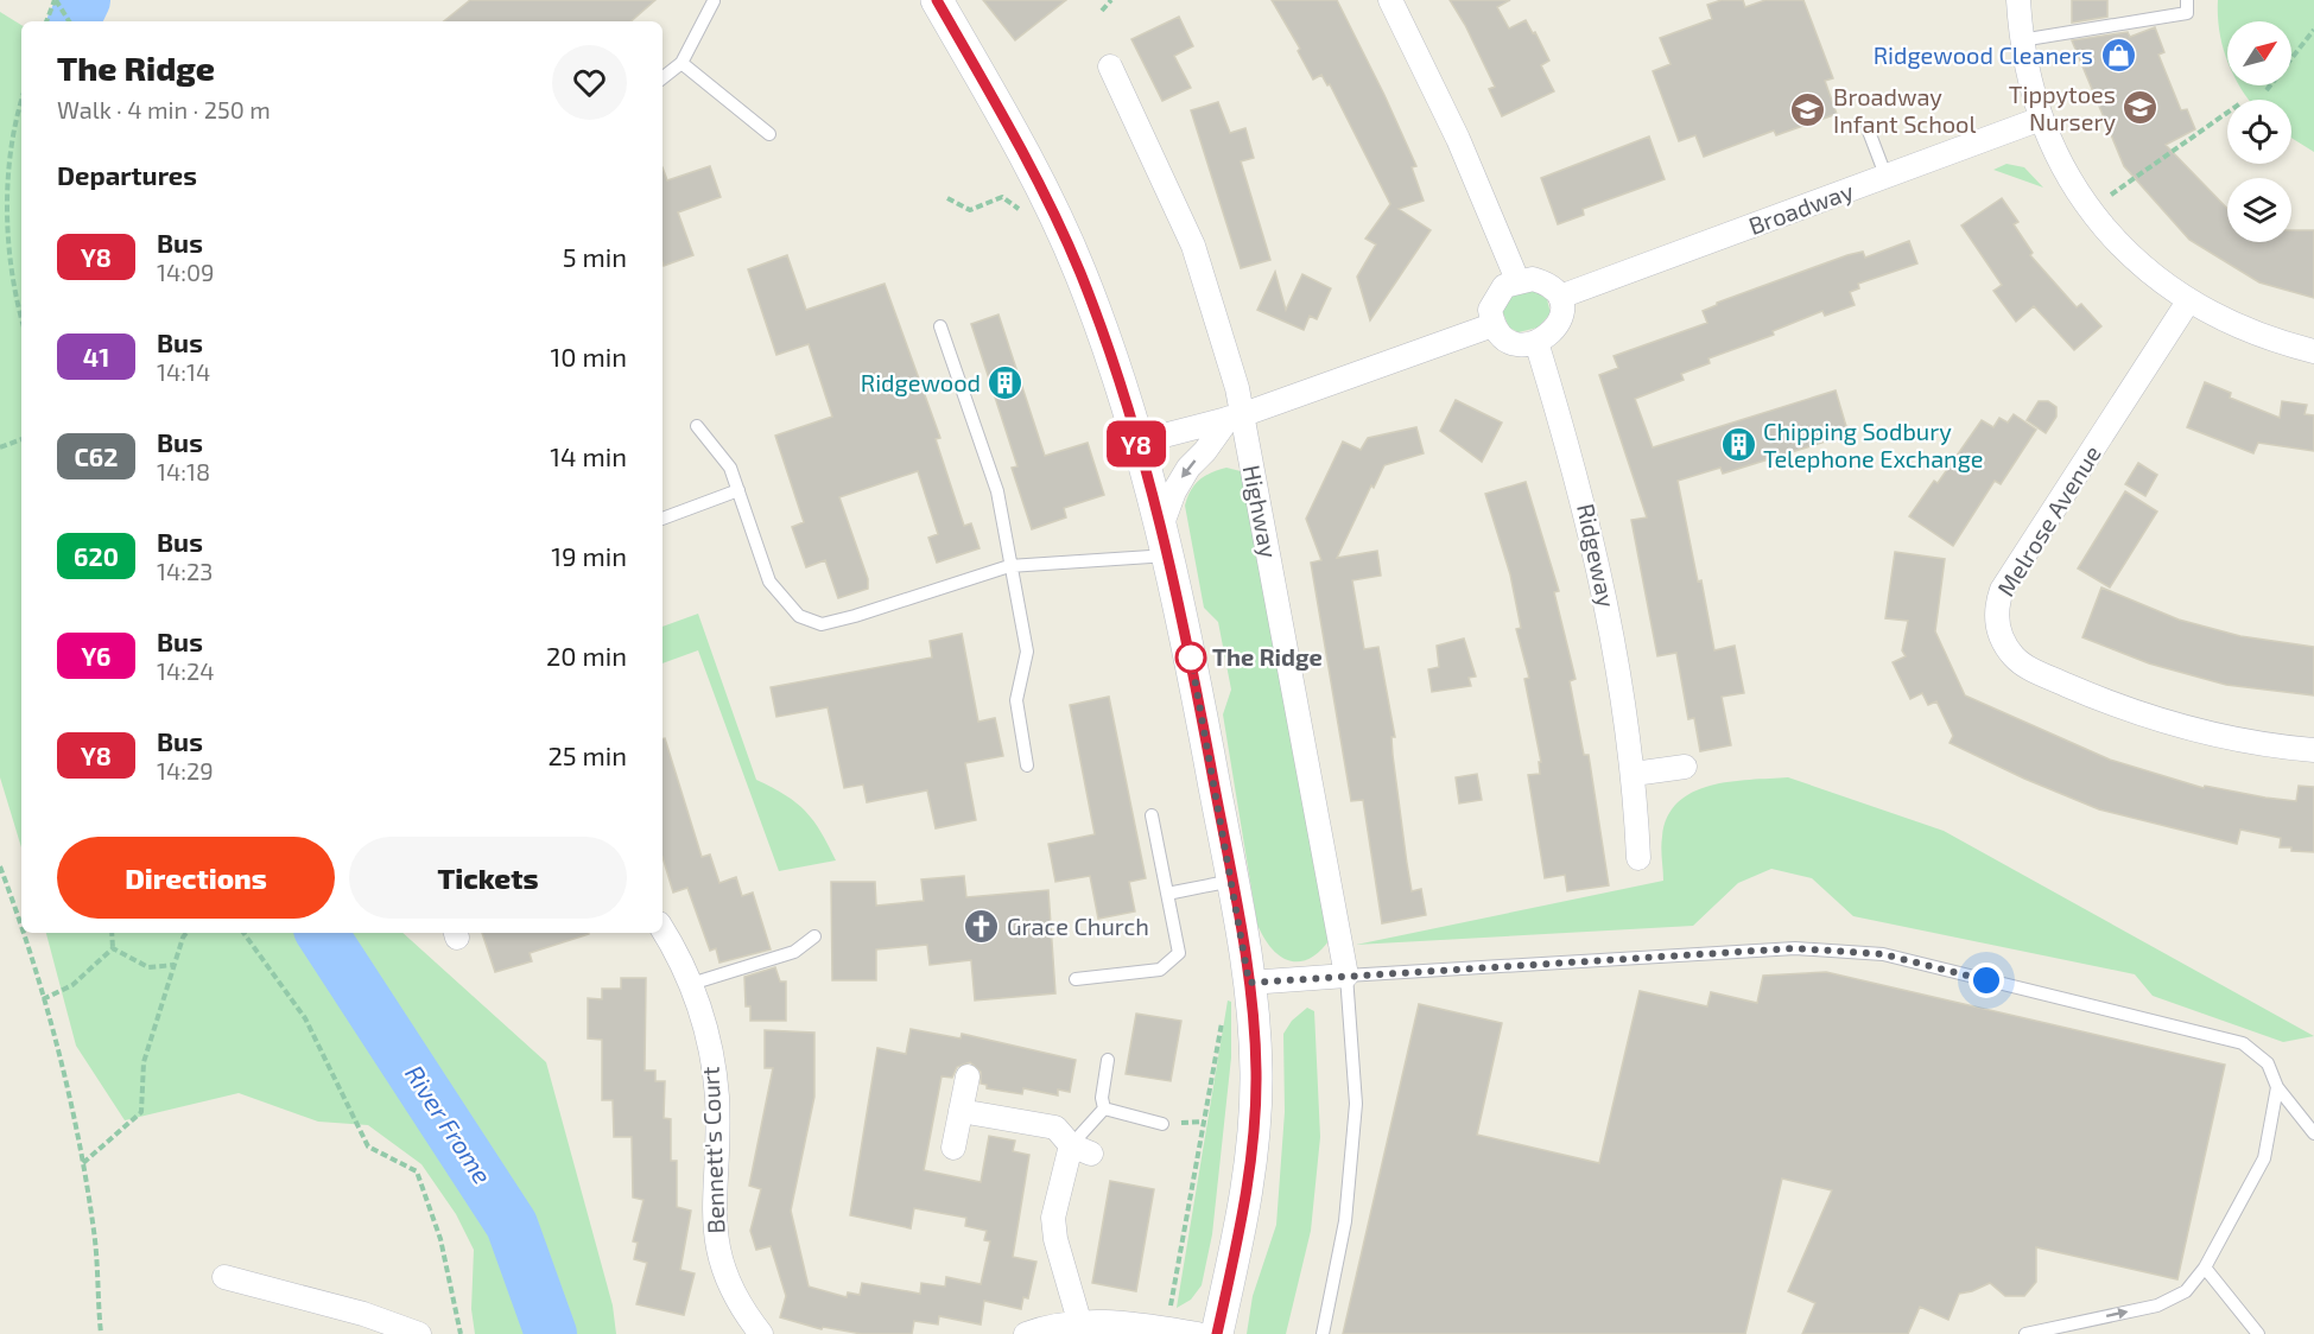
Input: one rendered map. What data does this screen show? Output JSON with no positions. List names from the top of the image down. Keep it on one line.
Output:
{"streets":{"street":["Broadway","Highway","Melrose Avenue","Ridgeway","Bennett's Court"]},"crossings":[["Broadway","Ridgeway"]],"water":["River Frome"],"places":{"shop":["Ridgewood Cleaners"],"school or university":["Tippytoes Nursery","Broadway Infant School"],"building":["Ridgewood","Chipping Sodbury Telephone Exchange"],"other":["The Ridge"],"church":["Grace Church"]},"lines":["bus line Y8"],"north":"top right","page":{"on_map":"Y8","heading":[["The Ridge","Walk · 4 min · 250 m"],"Departures"],"list":[{"mark":"Y8","name":"Bus","note":"14:09","value":"5 min"},{"mark":"41","name":"Bus","note":"14:14","value":"10 min"},{"mark":"C62","name":"Bus","note":"14:18","value":"14 min"},{"mark":"620","name":"Bus","note":"14:23","value":"19 min"},{"mark":"Y6","name":"Bus","note":"14:24","value":"20 min"},{"mark":"Y8","name":"Bus","note":"14:29","value":"25 min"}],"buttons":["Directions","Tickets"]}}
